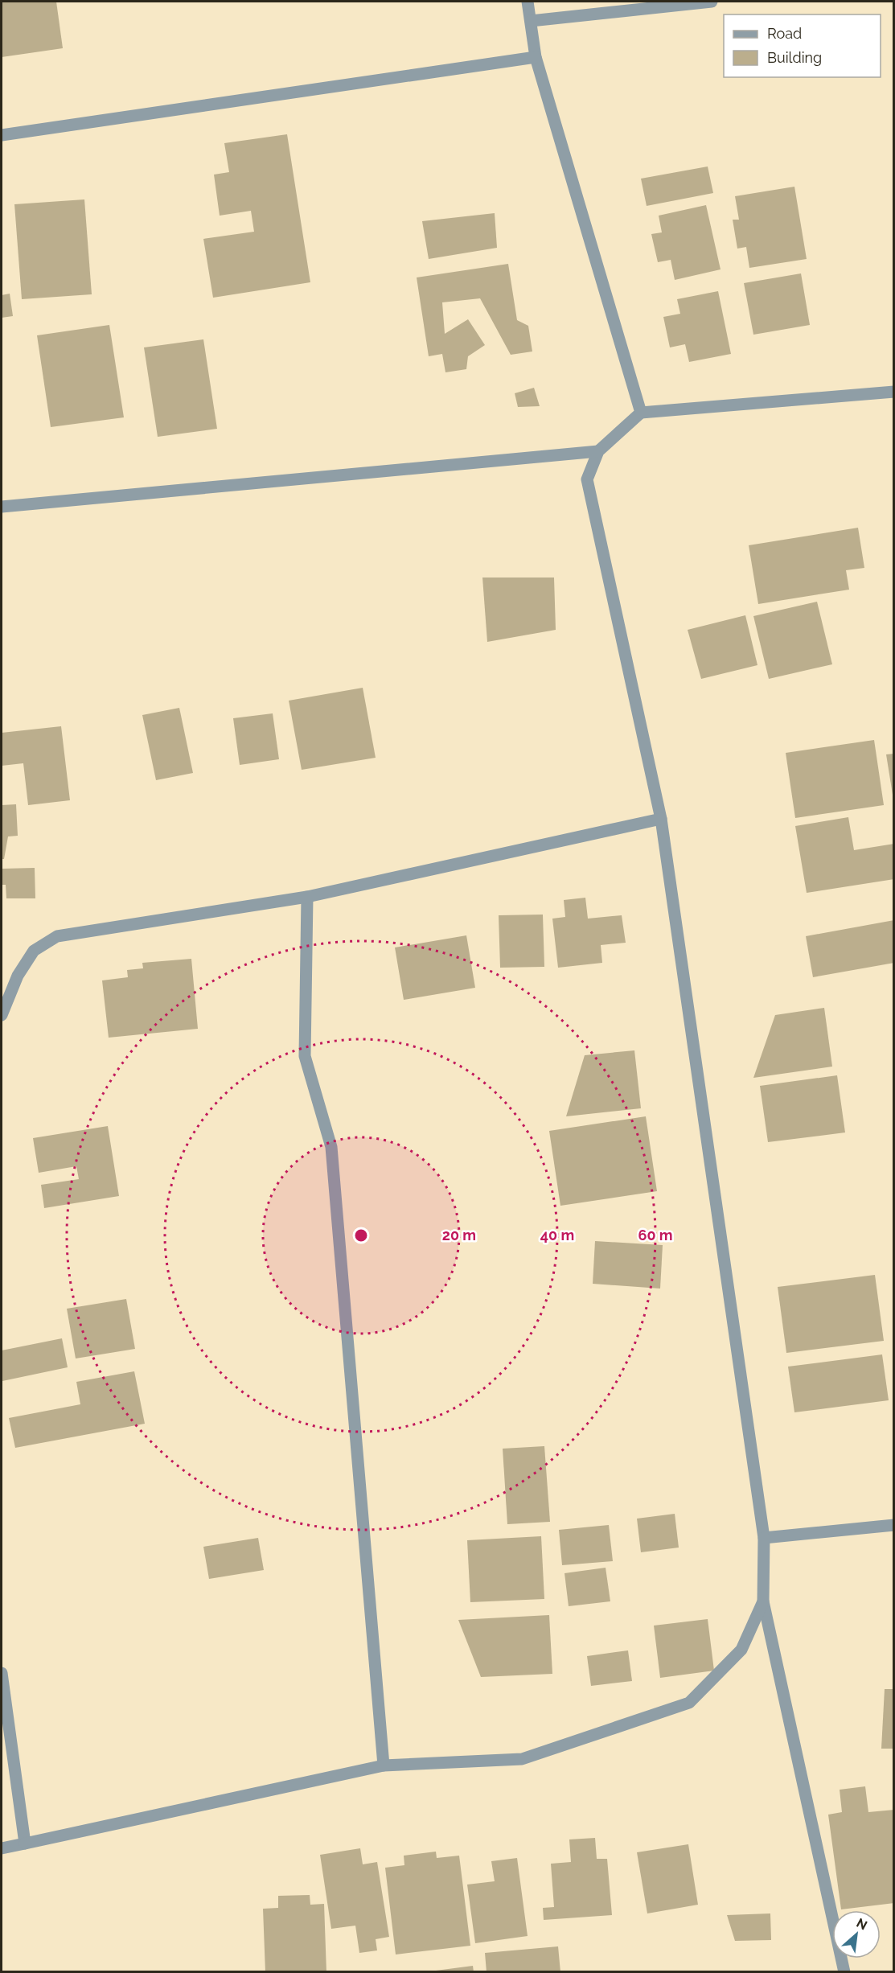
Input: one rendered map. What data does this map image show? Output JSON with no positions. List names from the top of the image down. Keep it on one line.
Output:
{"legend":["Road","Building"],"north":"top right","rings":["20 m","40 m","60 m"]}
